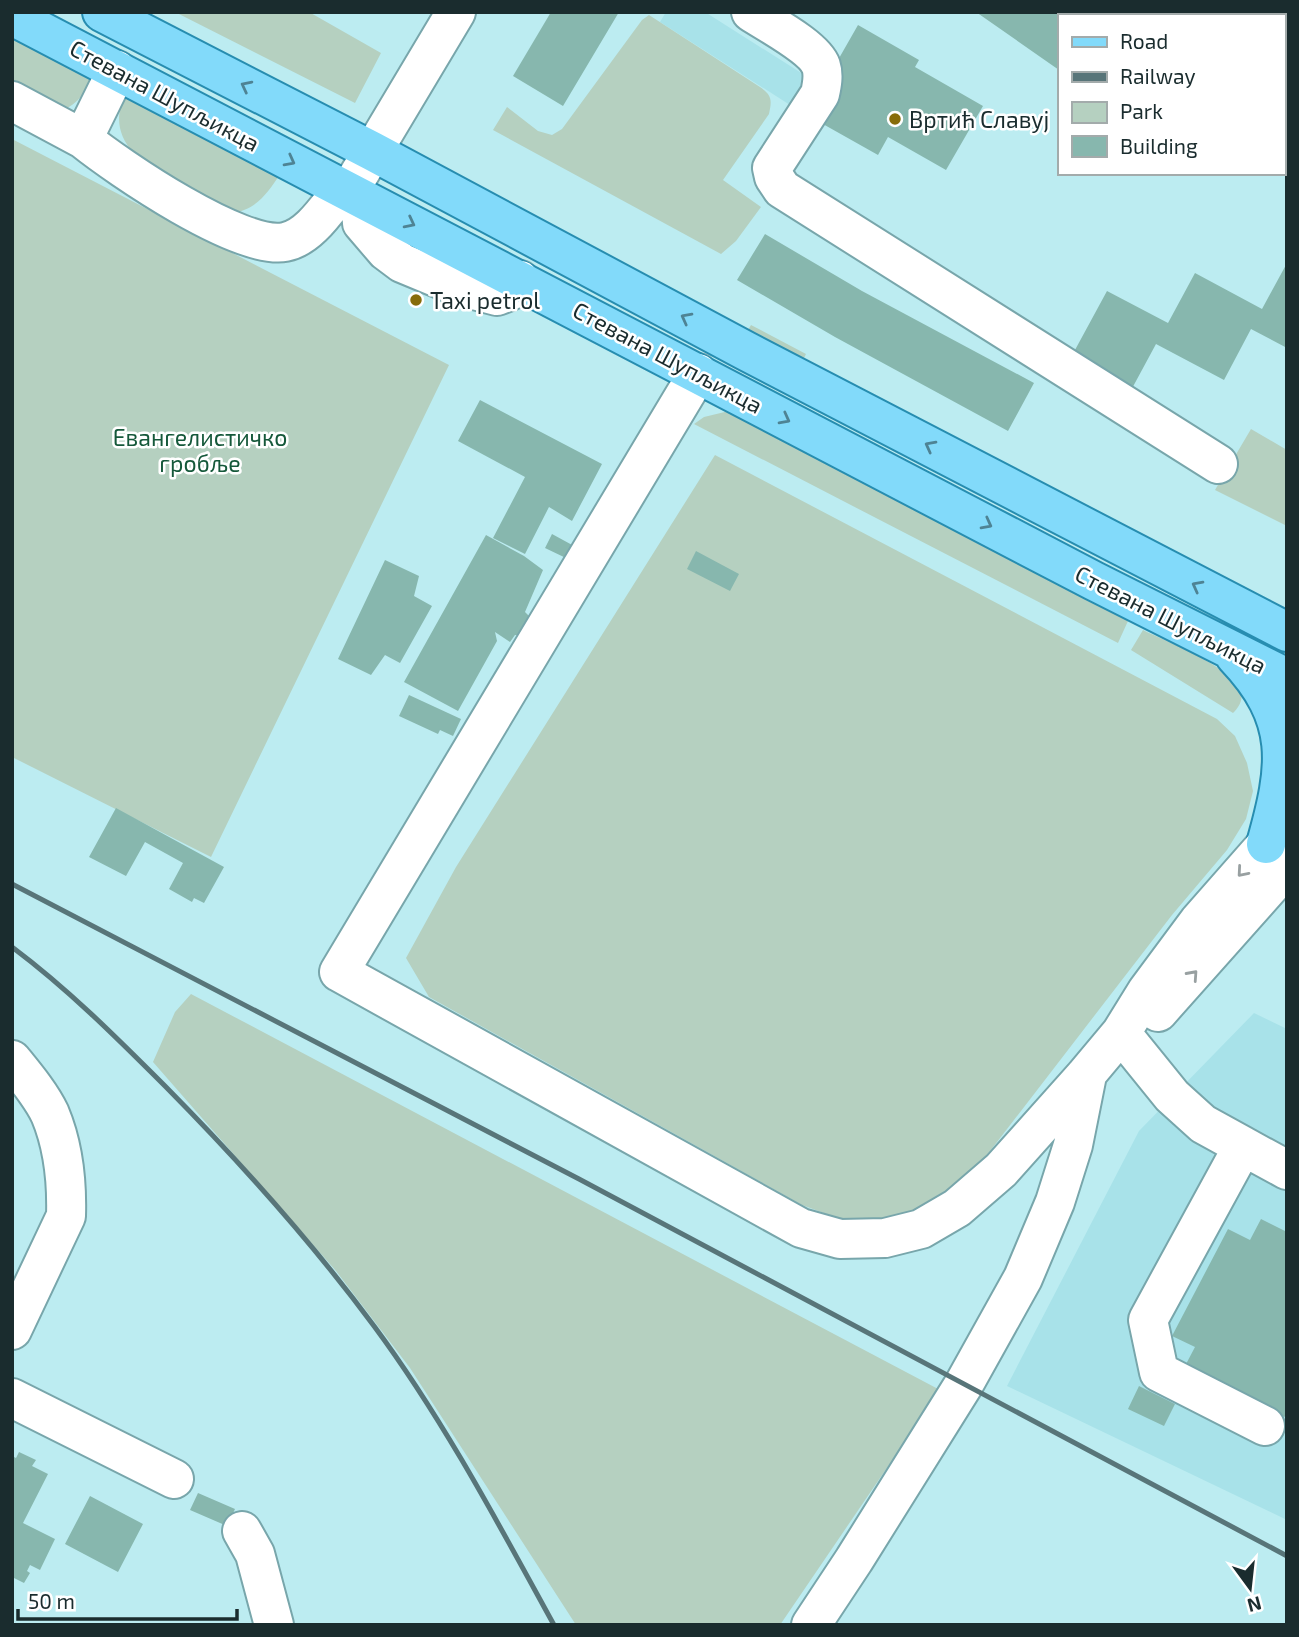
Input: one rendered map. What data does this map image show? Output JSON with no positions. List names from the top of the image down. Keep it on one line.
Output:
{"streets":{"main road":["Стевана Шупљикца"]},"parks":["Евангелистичко гробље"],"places":["Вртић Славуј","Taxi petrol"],"legend":["Road","Railway","Park","Building"],"scale_bar":"50 m","north":"bottom"}
